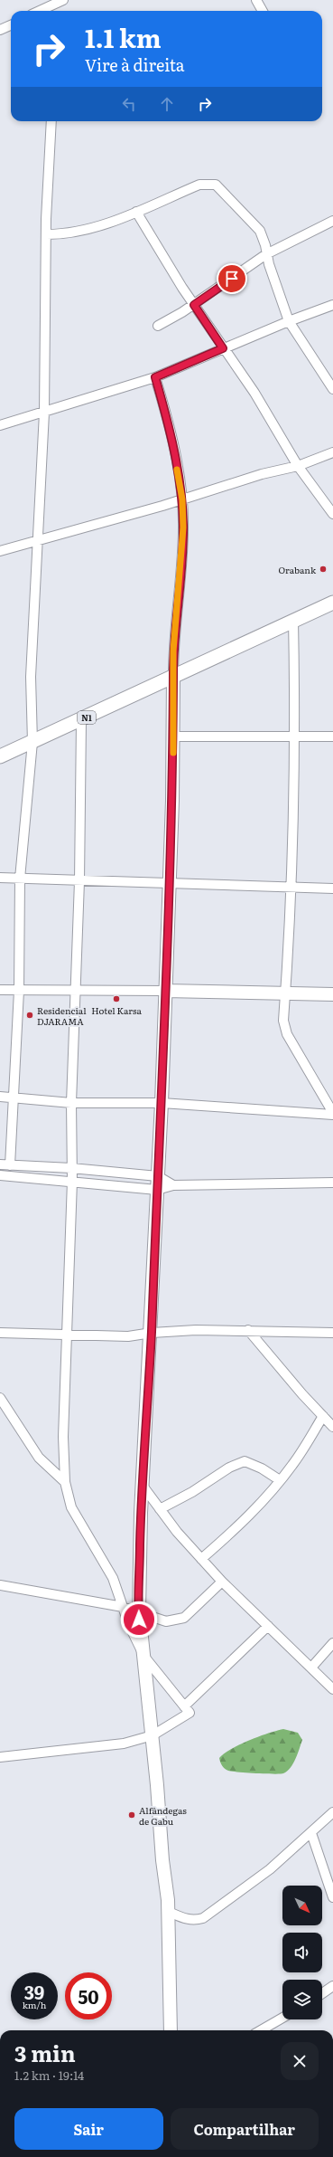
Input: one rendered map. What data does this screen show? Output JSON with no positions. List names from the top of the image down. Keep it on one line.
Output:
{"streets":{"main road":["N1"]},"places":["Orabank","Hotel Karsa","Residencial DJARAMA","Alfândegas de Gabu"],"north":"bottom right","page":{"turn":["1.1 km","Vire à direita"],"speed":"39 km/h","limit":"50","heading":["3 min","1.2 km · 19:14"],"buttons":["Sair","Compartilhar"]}}
